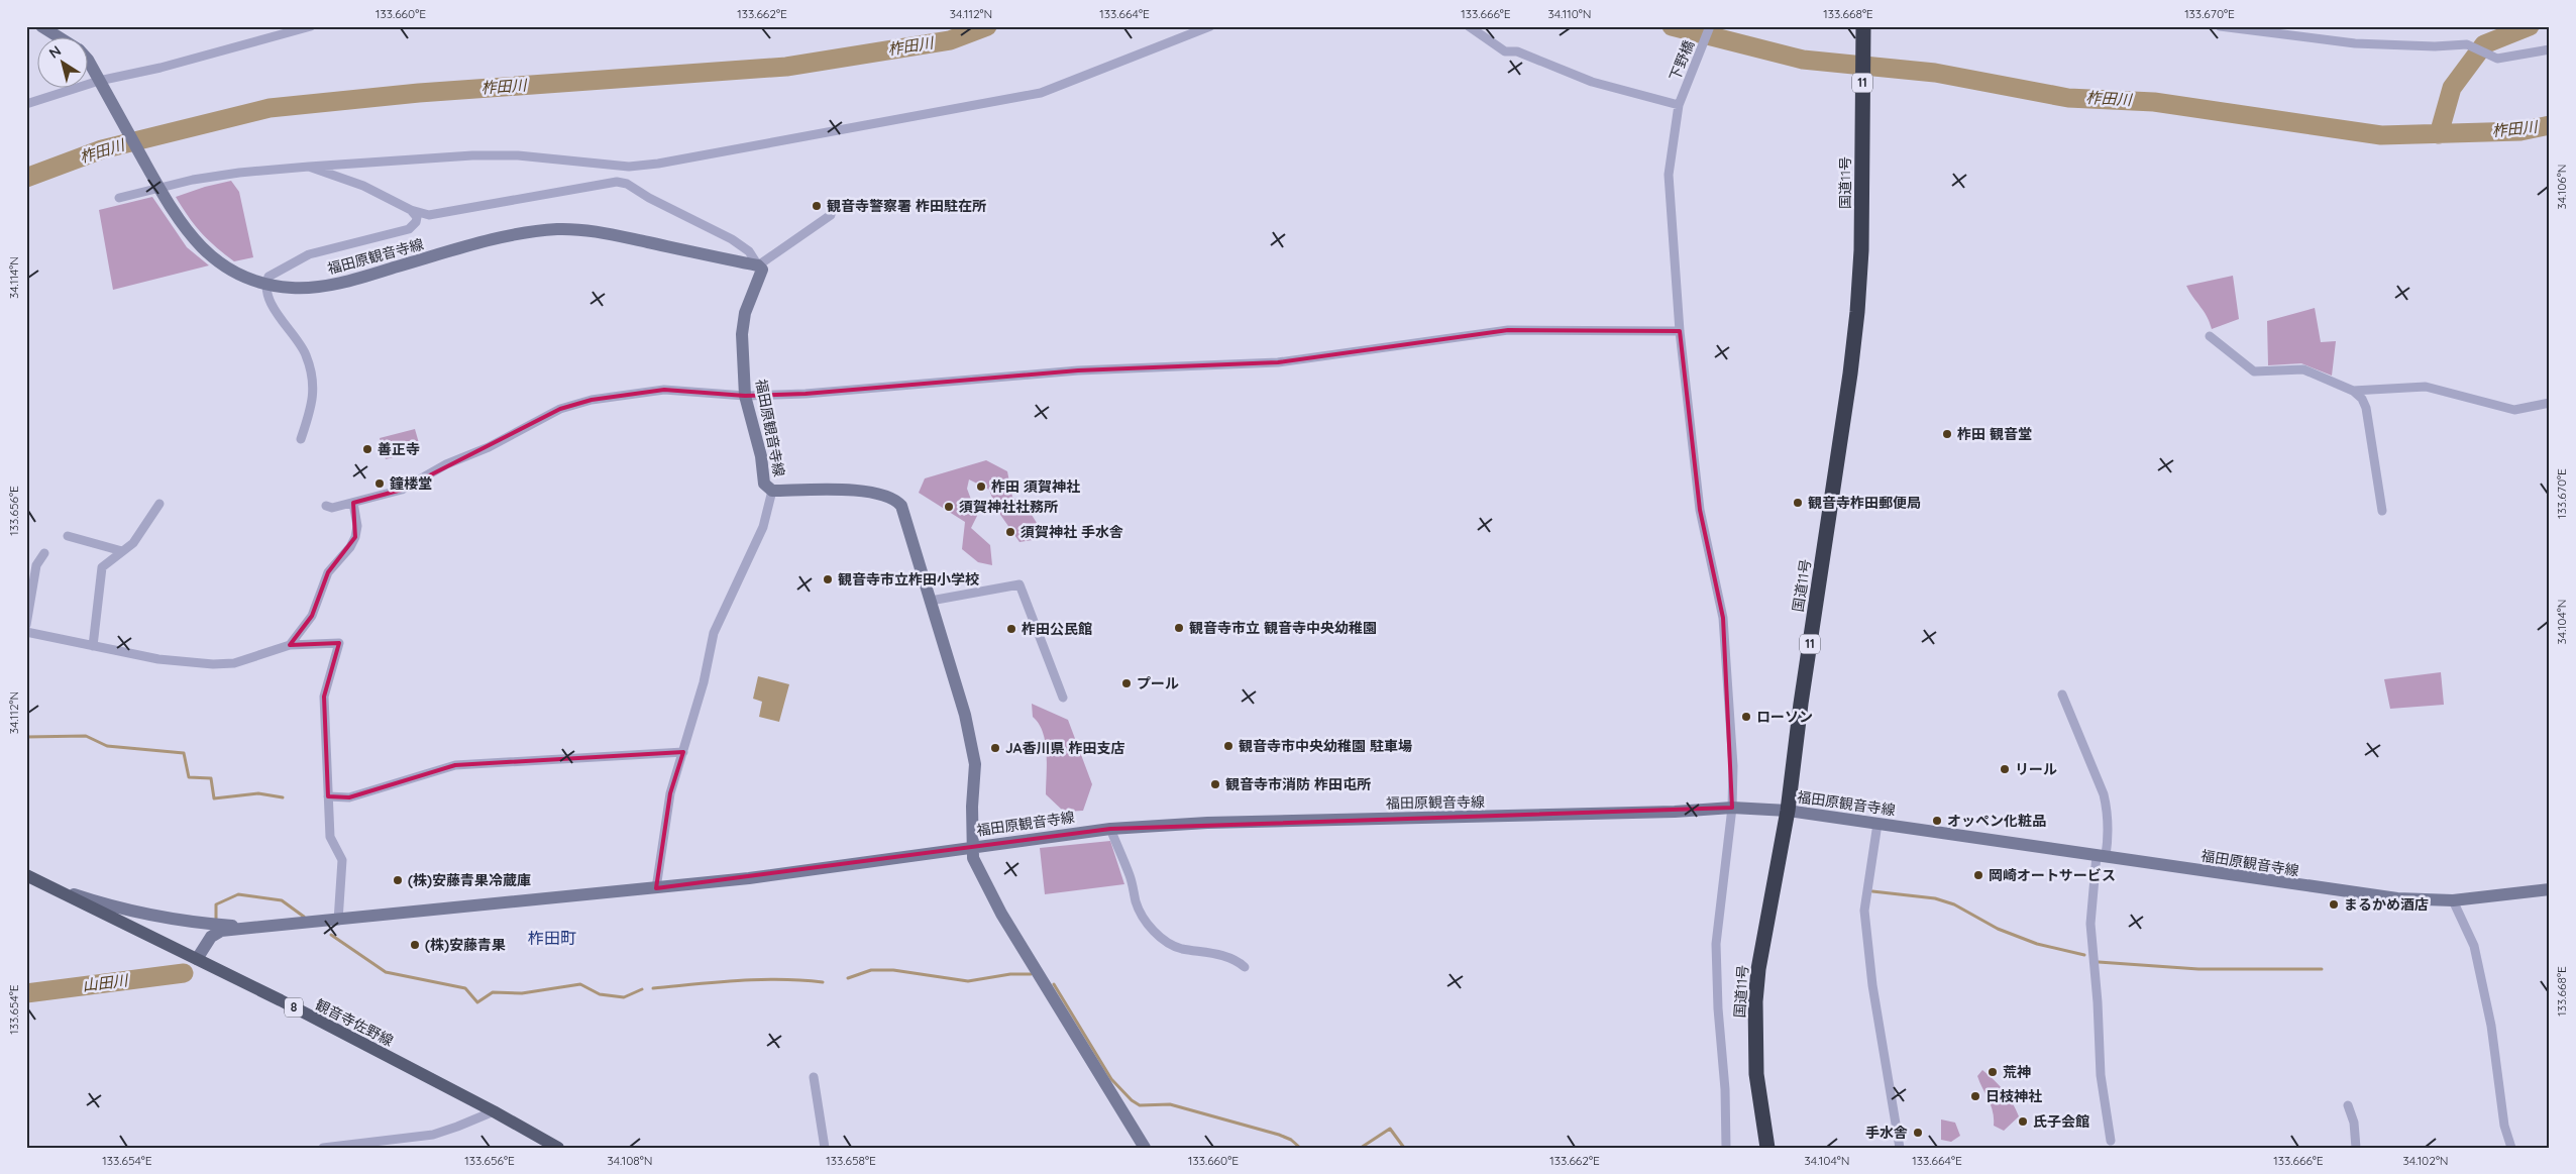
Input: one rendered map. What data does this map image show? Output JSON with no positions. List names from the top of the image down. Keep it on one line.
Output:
{"streets":{"highway":["11","国道11号"],"main road":["福田原観音寺線","8","観音寺佐野線"],"street":["下野橋"]},"crossings":[["下野橋","福田原観音寺線"],["国道11号","福田原観音寺線"]],"districts":["柞田町"],"water":["柞田川","山田川"],"places":["観音寺警察署 柞田駐在所","柞田 観音堂","善正寺","鐘楼堂","柞田 須賀神社","観音寺柞田郵便局","須賀神社社務所","須賀神社 手水舎","観音寺市立柞田小学校","観音寺市立 観音寺中央幼稚園","柞田公民館","プール","ローソン","観音寺市中央幼稚園 駐車場","JA香川県 柞田支店","リール","観音寺市消防 柞田屯所","オッペン化粧品","岡崎オートサービス","(株)安藤青果冷蔵庫","まるかめ酒店","(株)安藤青果","荒神","日枝神社","氏子会館","手水舎"],"north":"top left","coordinates":["133.660°E","133.662°E","34.112°N","133.664°E","133.666°E","34.110°N","133.668°E","133.670°E","34.106°N","34.114°N","133.656°E","34.104°N","133.654°E","34.108°N","133.658°E","34.102°N"]}
